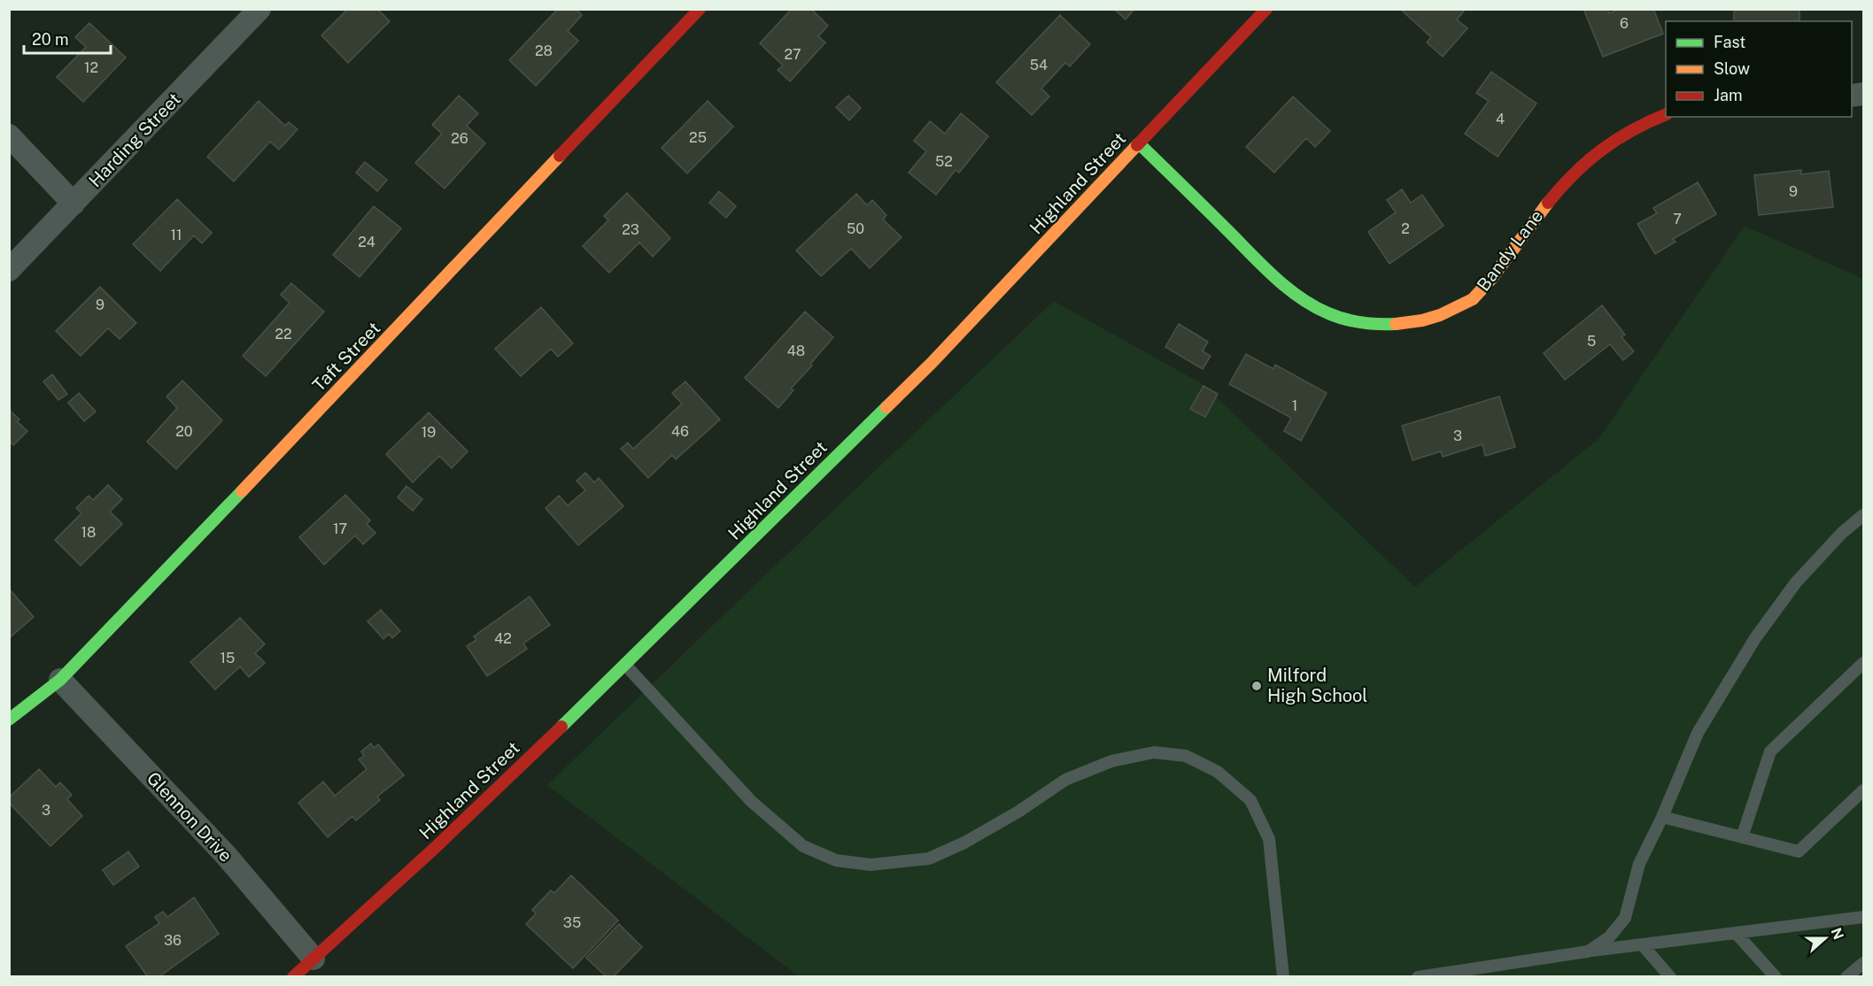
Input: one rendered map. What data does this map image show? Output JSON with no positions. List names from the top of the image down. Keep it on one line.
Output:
{"streets":{"street":["Harding Street","Highland Street","Bandy Lane","Taft Street","Glennon Drive"]},"crossings":[["Highland Street","Bandy Lane"],["Highland Street","Glennon Drive"],["Taft Street","Glennon Drive"]],"places":["Milford High School"],"house_numbers":["6","28","27","54","12","4","25","26","52","9","7","50","2","23","11","24","9","22","5","48","1","20","46","19","3","17","18","42","15","3","35","36"],"legend":["Fast","Slow","Jam"],"scale_bar":"20 m","north":"right"}
